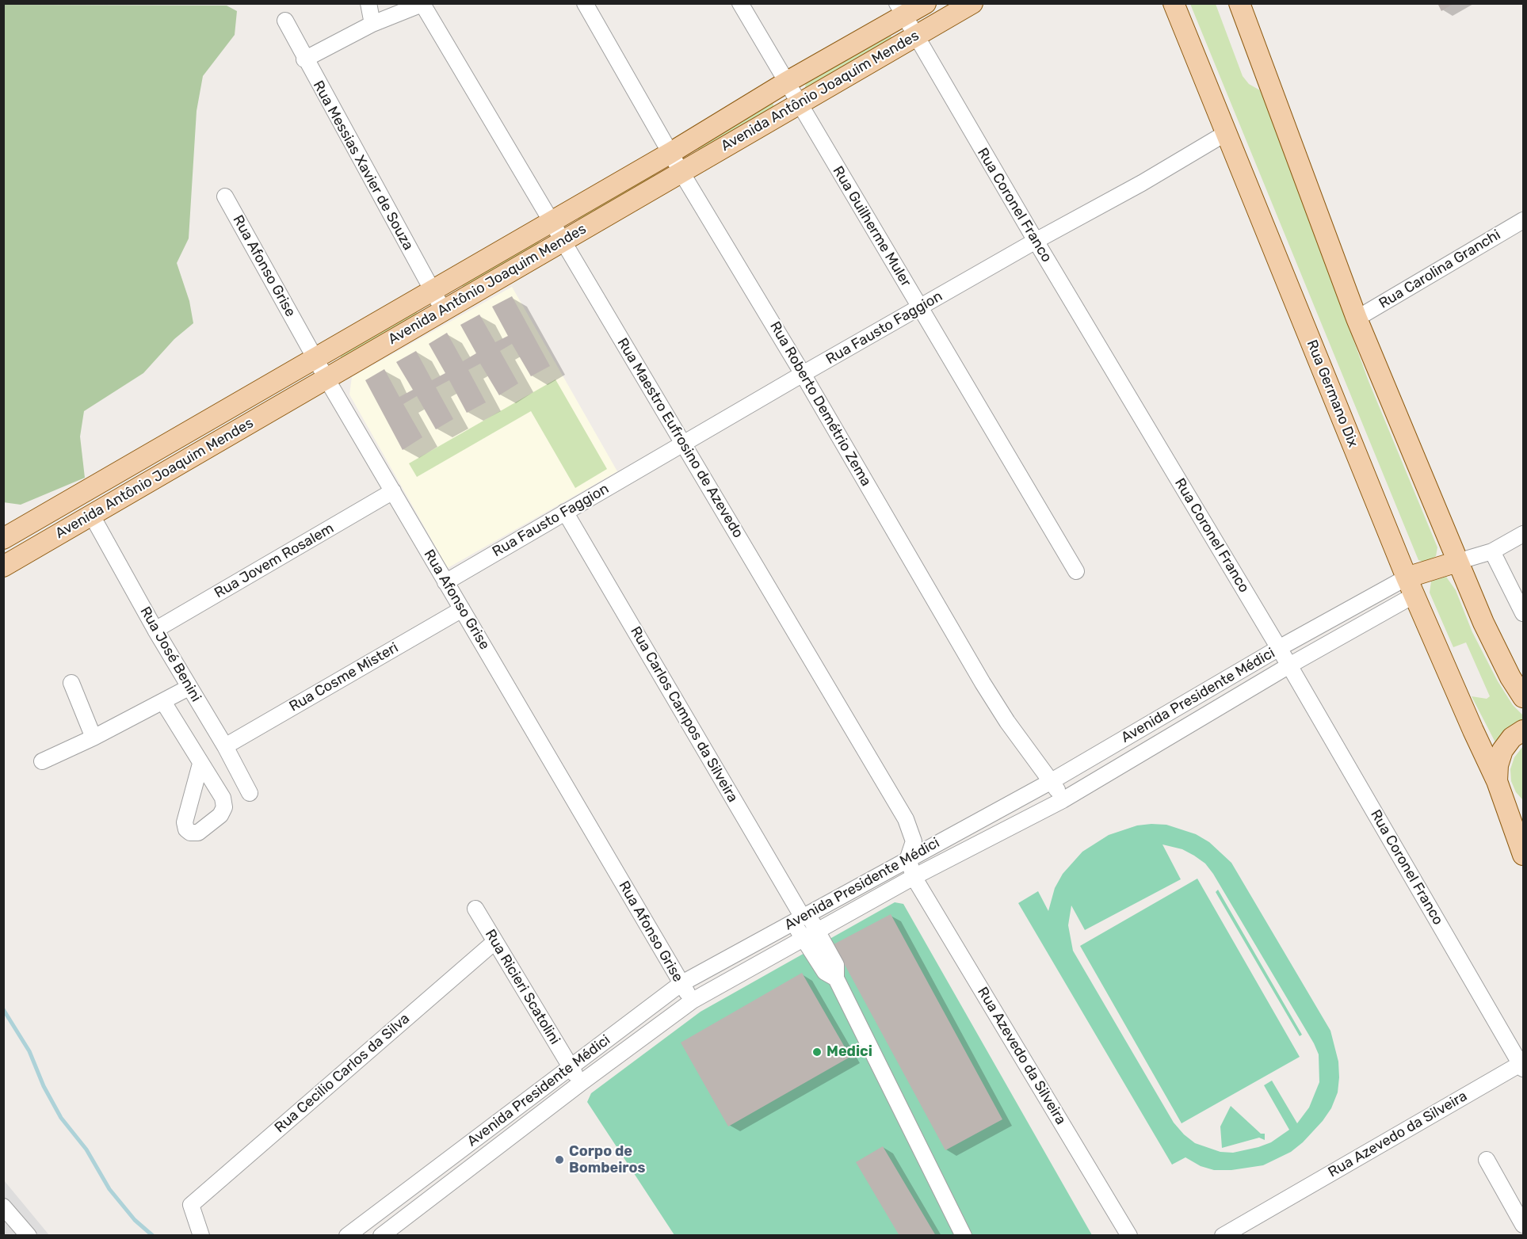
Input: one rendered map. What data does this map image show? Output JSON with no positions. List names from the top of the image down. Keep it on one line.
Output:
{"streets":{"main road":["Avenida Antônio Joaquim Mendes","Rua Germano Dix"],"street":["Rua Messias Xavier de Souza","Rua Coronel Franco","Rua Guilherme Muler","Rua Afonso Grise","Rua Carolina Granchi","Rua Fausto Faggion","Rua Roberto Demétrio Zema","Rua Maestro Eufrosino de Azevedo","Rua Jovem Rosalem","Rua José Benini","Rua Cosme Misteri","Avenida Presidente Médici","Rua Carlos Campos da Silveira","Rua Ricieri Scatolini","Rua Azevedo da Silveira","Rua Cecilio Carlos da Silva"]},"crossings":[["Avenida Antônio Joaquim Mendes","Rua Messias Xavier de Souza"],["Avenida Antônio Joaquim Mendes","Rua Coronel Franco"],["Avenida Antônio Joaquim Mendes","Rua Guilherme Muler"],["Avenida Antônio Joaquim Mendes","Rua Afonso Grise"],["Avenida Antônio Joaquim Mendes","Rua Roberto Demétrio Zema"],["Avenida Antônio Joaquim Mendes","Rua Maestro Eufrosino de Azevedo"],["Avenida Antônio Joaquim Mendes","Rua José Benini"],["Rua Coronel Franco","Rua Fausto Faggion"],["Rua Coronel Franco","Avenida Presidente Médici"],["Rua Coronel Franco","Rua Azevedo da Silveira"],["Rua Guilherme Muler","Rua Fausto Faggion"],["Rua Afonso Grise","Rua Fausto Faggion"],["Rua Afonso Grise","Rua Jovem Rosalem"],["Rua Afonso Grise","Rua Cosme Misteri"],["Rua Afonso Grise","Avenida Presidente Médici"],["Rua Fausto Faggion","Rua Germano Dix"],["Rua Fausto Faggion","Rua Roberto Demétrio Zema"],["Rua Fausto Faggion","Rua Maestro Eufrosino de Azevedo"],["Rua Fausto Faggion","Rua Carlos Campos da Silveira"],["Rua Germano Dix","Avenida Presidente Médici"],["Rua Roberto Demétrio Zema","Avenida Presidente Médici"],["Rua Maestro Eufrosino de Azevedo","Avenida Presidente Médici"],["Rua Maestro Eufrosino de Azevedo","Rua Azevedo da Silveira"],["Rua Jovem Rosalem","Rua José Benini"],["Rua José Benini","Rua Cosme Misteri"],["Avenida Presidente Médici","Rua Carlos Campos da Silveira"],["Avenida Presidente Médici","Rua Ricieri Scatolini"],["Avenida Presidente Médici","Rua Azevedo da Silveira"],["Rua Ricieri Scatolini","Rua Cecilio Carlos da Silva"]],"places":["Medici","Corpo de Bombeiros"]}
